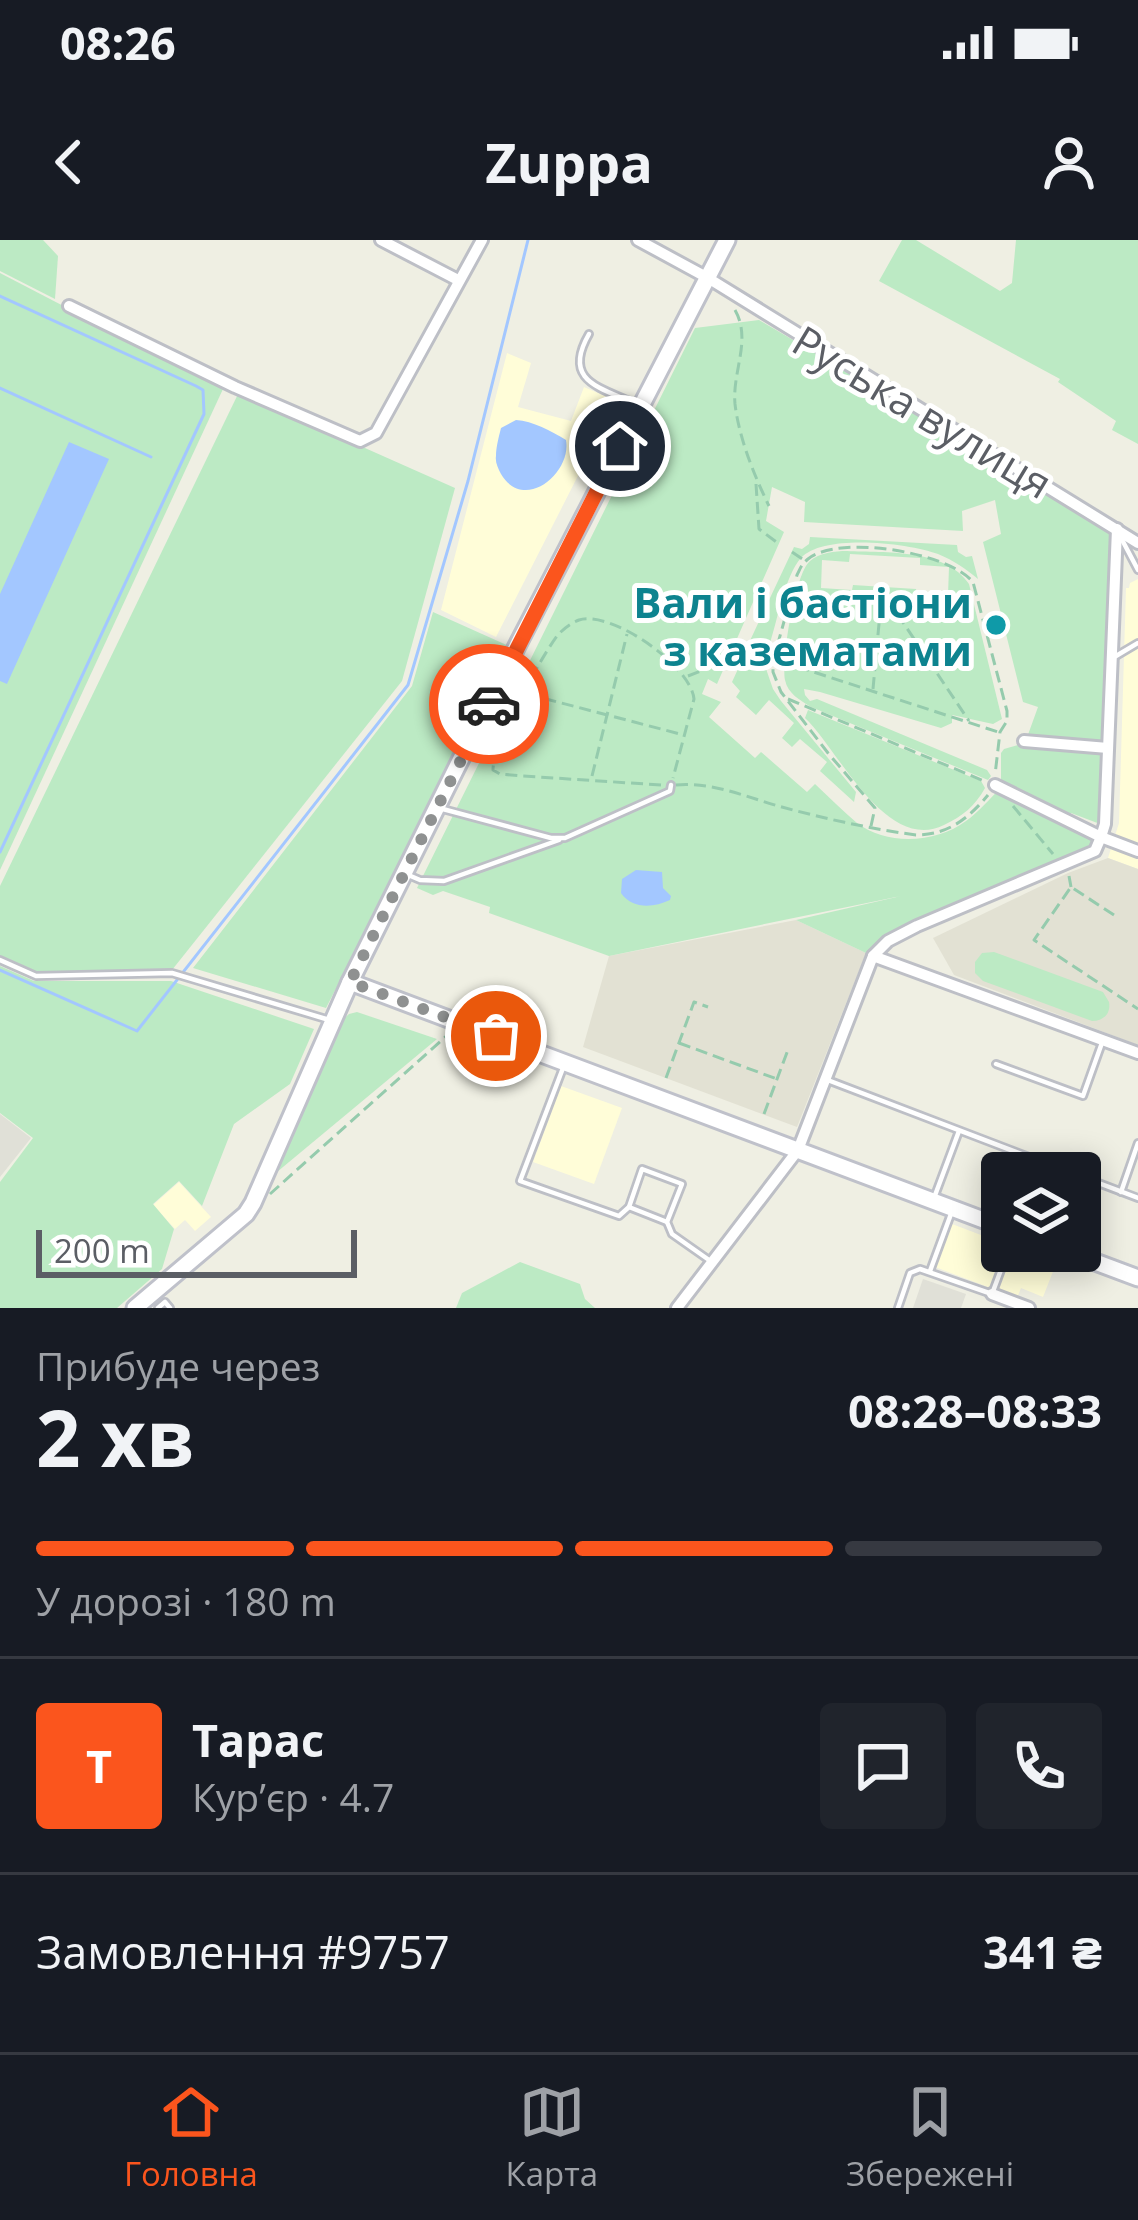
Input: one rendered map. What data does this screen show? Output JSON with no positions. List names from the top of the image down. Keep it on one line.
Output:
{"streets":{"street":["Руська вулиця"]},"places":["Вали і бастіони з казематами"],"scale_bar":"200 m","page":{"status":"08:26","header":"Zuppa","scale":"200 m","heading":["2 хв","Прибуде через","08:28–08:33"],"panel":["Тарас","Кур’єр · 4.7","Замовлення #9757","341 ₴"],"bar":"У дорозі · 180 m","round":"Т","tabs":["Головна","Карта","Збережені"]}}
